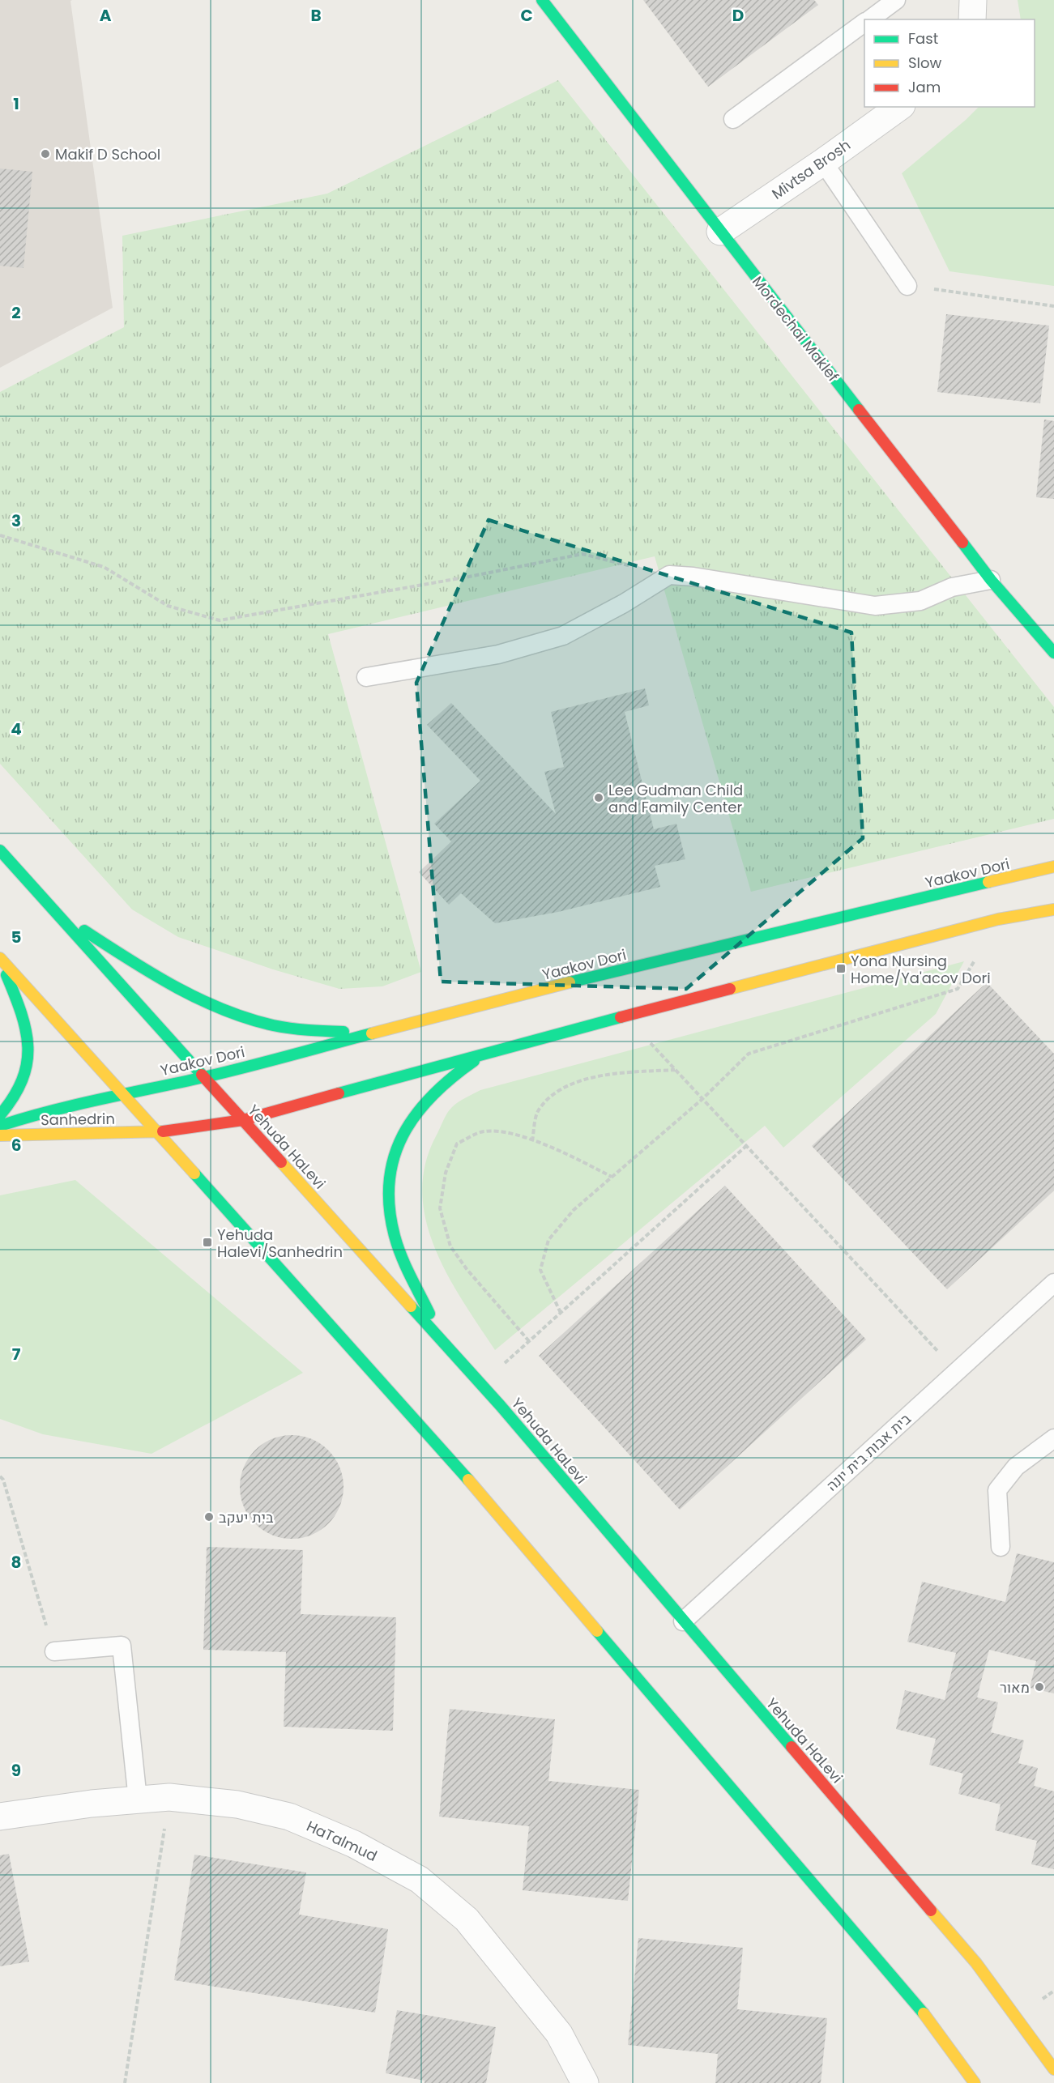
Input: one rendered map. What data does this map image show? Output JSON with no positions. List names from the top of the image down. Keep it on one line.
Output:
{"streets":{"main road":["Mordechai Maklef","Yaakov Dori","Sanhedrin","Yehuda HaLevi"],"street":["Mivtsa Brosh","HaTalmud"],"lane":["בית אבות בית יונה"]},"crossings":[["Mivtsa Brosh","Mordechai Maklef"],["Yaakov Dori","Sanhedrin"],["Yaakov Dori","Yehuda HaLevi"],["Yehuda HaLevi","בית אבות בית יונה"]],"places":{"other":["Makif D School","Lee Gudman Child and Family Center","בית יעקב","מאור"],"transit":["Yona Nursing Home/Ya'acov Dori","Yehuda Halevi/Sanhedrin"]},"legend":["Fast","Slow","Jam"],"grid":{"columns":["A","B","C","D"],"rows":["1","2","3","4","5","6","7","8","9"]}}
